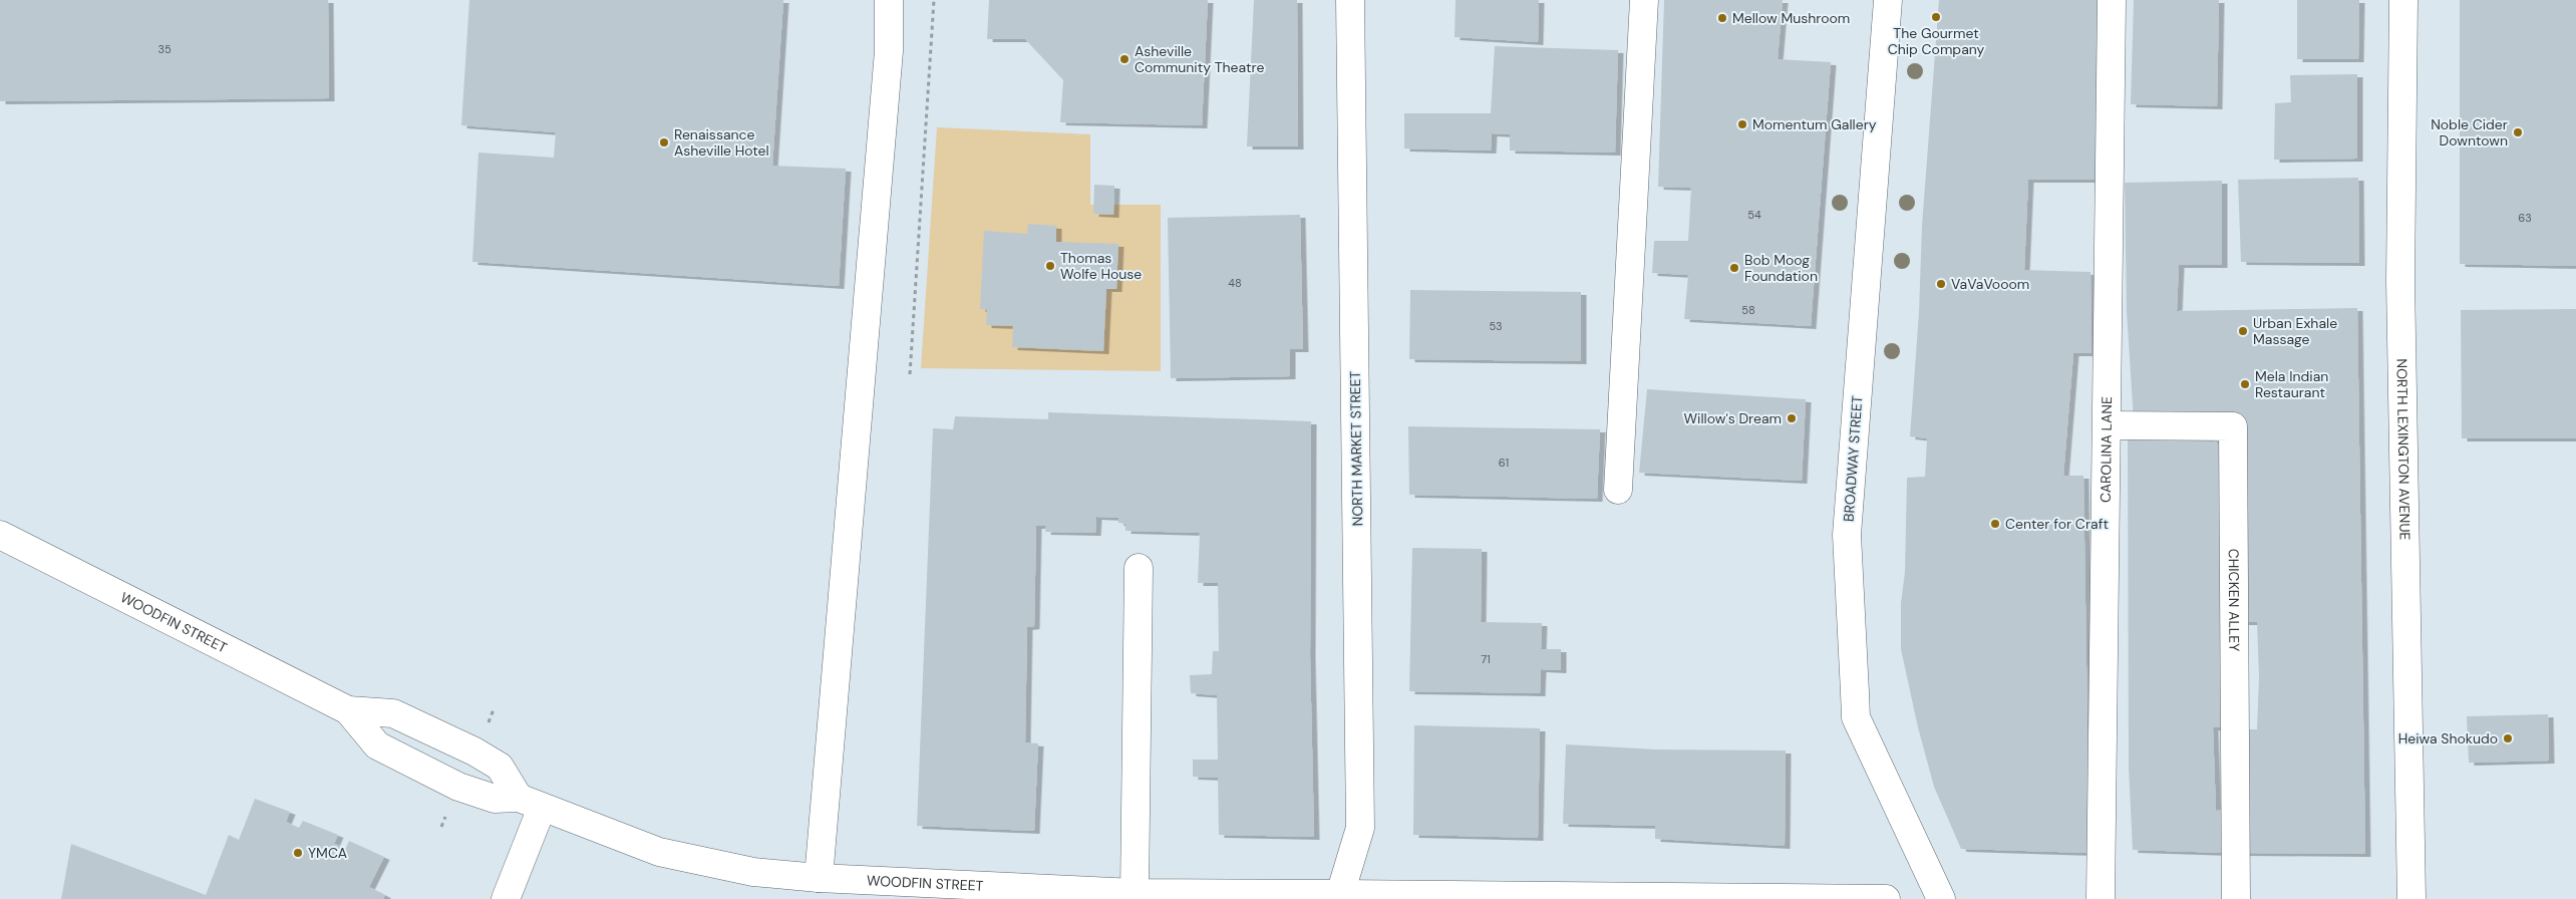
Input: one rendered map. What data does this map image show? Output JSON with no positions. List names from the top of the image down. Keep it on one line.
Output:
{"streets":{"street":["NORTH MARKET STREET","CAROLINA LANE","NORTH LEXINGTON AVENUE","BROADWAY STREET","CHICKEN ALLEY","WOODFIN STREET"]},"crossings":[["NORTH MARKET STREET","WOODFIN STREET"],["CAROLINA LANE","CHICKEN ALLEY"]],"places":["The Gourmet Chip Company","Mellow Mushroom","Asheville Community Theatre","Momentum Gallery","Noble Cider Downtown","Renaissance Asheville Hotel","Thomas Wolfe House","Bob Moog Foundation","VaVaVooom","Urban Exhale Massage","Mela Indian Restaurant","Willow's Dream","Center for Craft","Heiwa Shokudo","YMCA"],"house_numbers":["35","54","63","48","58","53","61","71"]}
